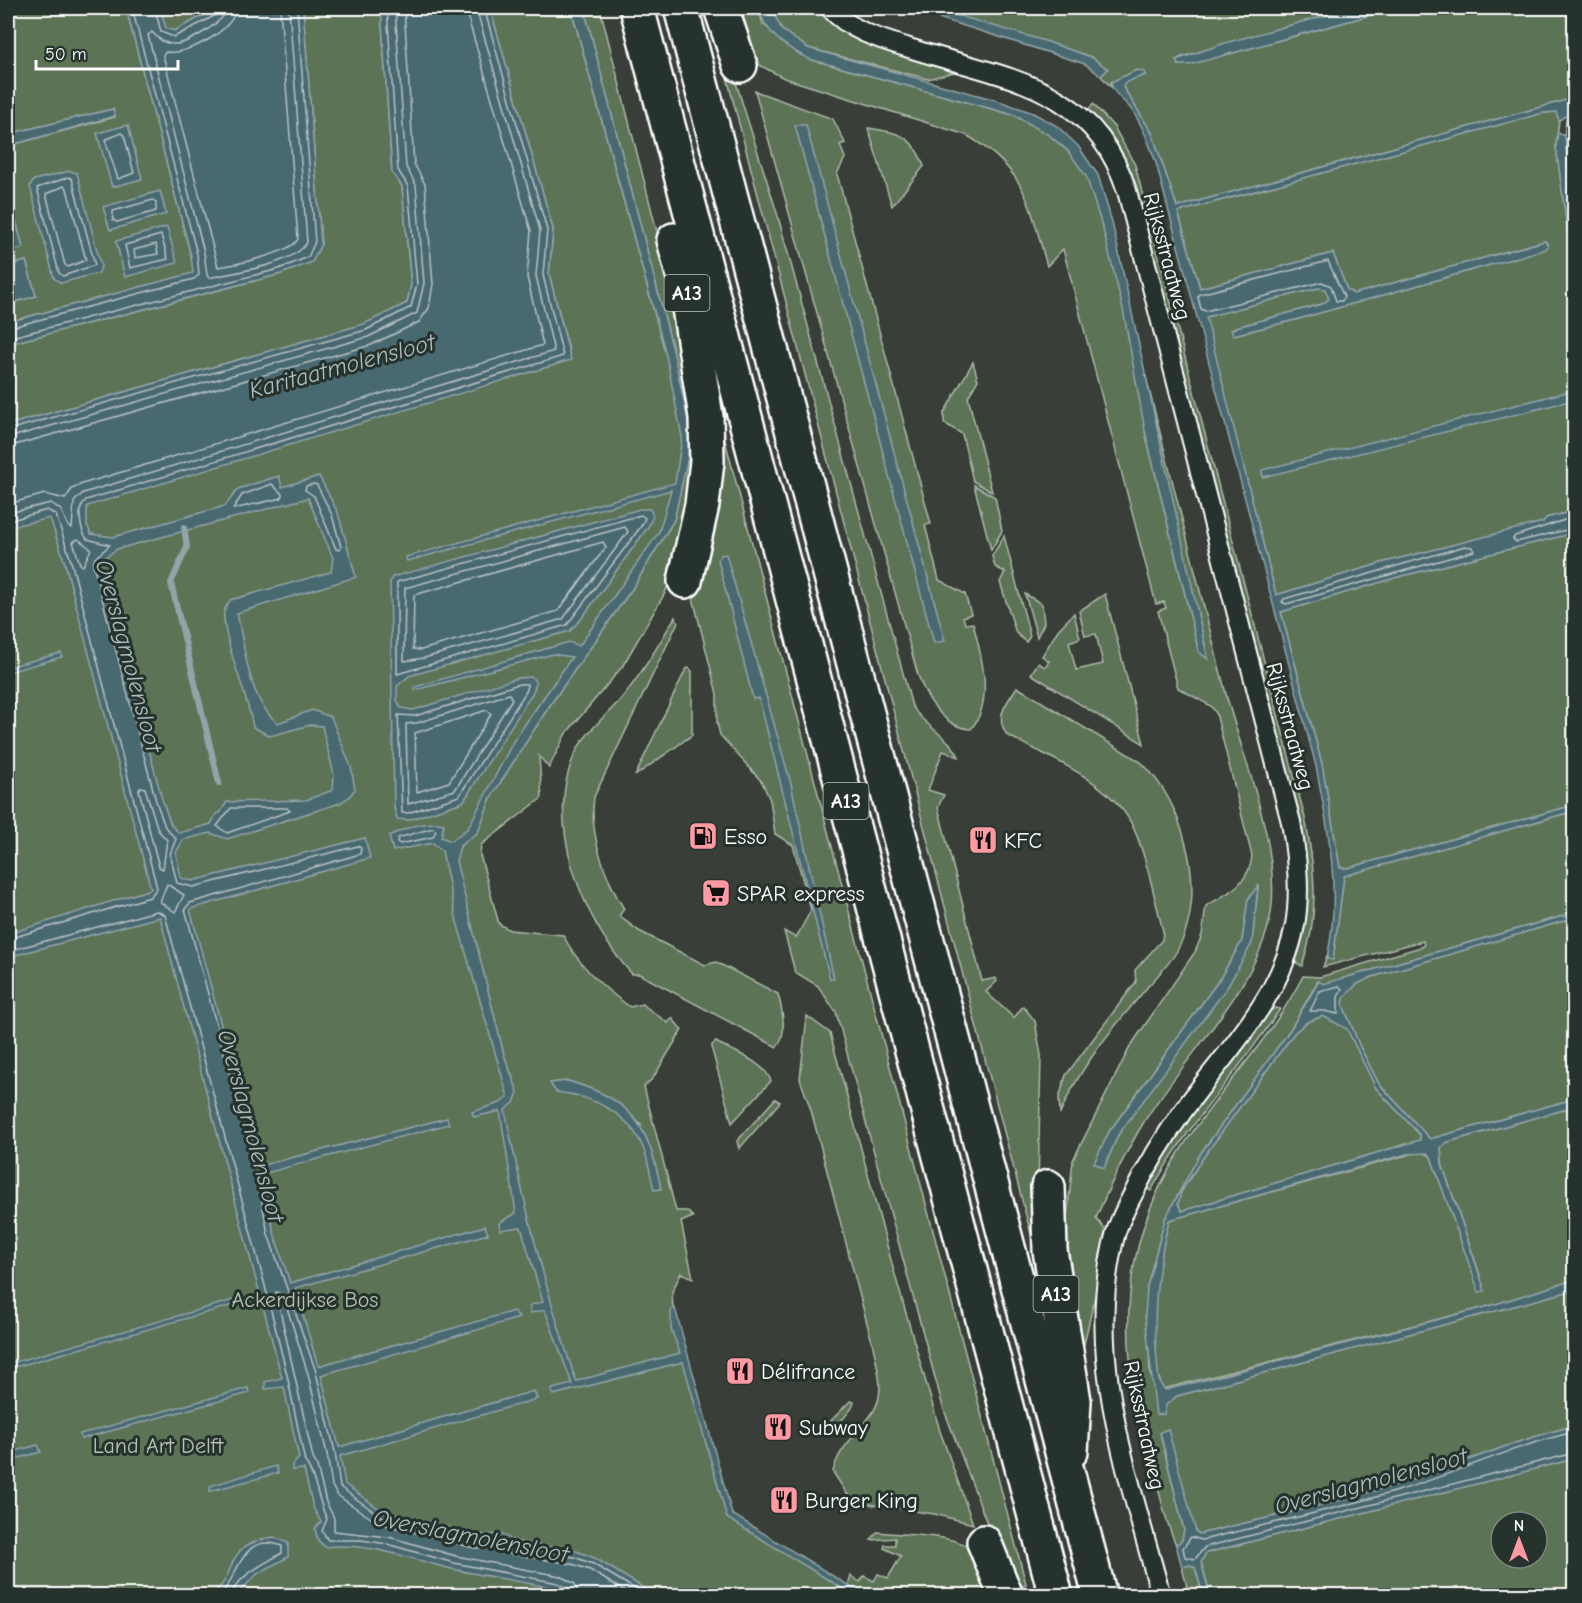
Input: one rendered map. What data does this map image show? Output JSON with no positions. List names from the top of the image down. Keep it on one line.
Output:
{"streets":{"highway":["A13"],"street":["Rijksstraatweg"]},"water":["Karitaatmolensloot","Overslagmolensloot"],"parks":["Ackerdijkse Bos","Land Art Delft"],"places":{"fuel station":["Esso"],"restaurant":["KFC","Délifrance","Subway","Burger King"],"supermarket":["SPAR express"]},"scale_bar":"50 m","north":"top"}
